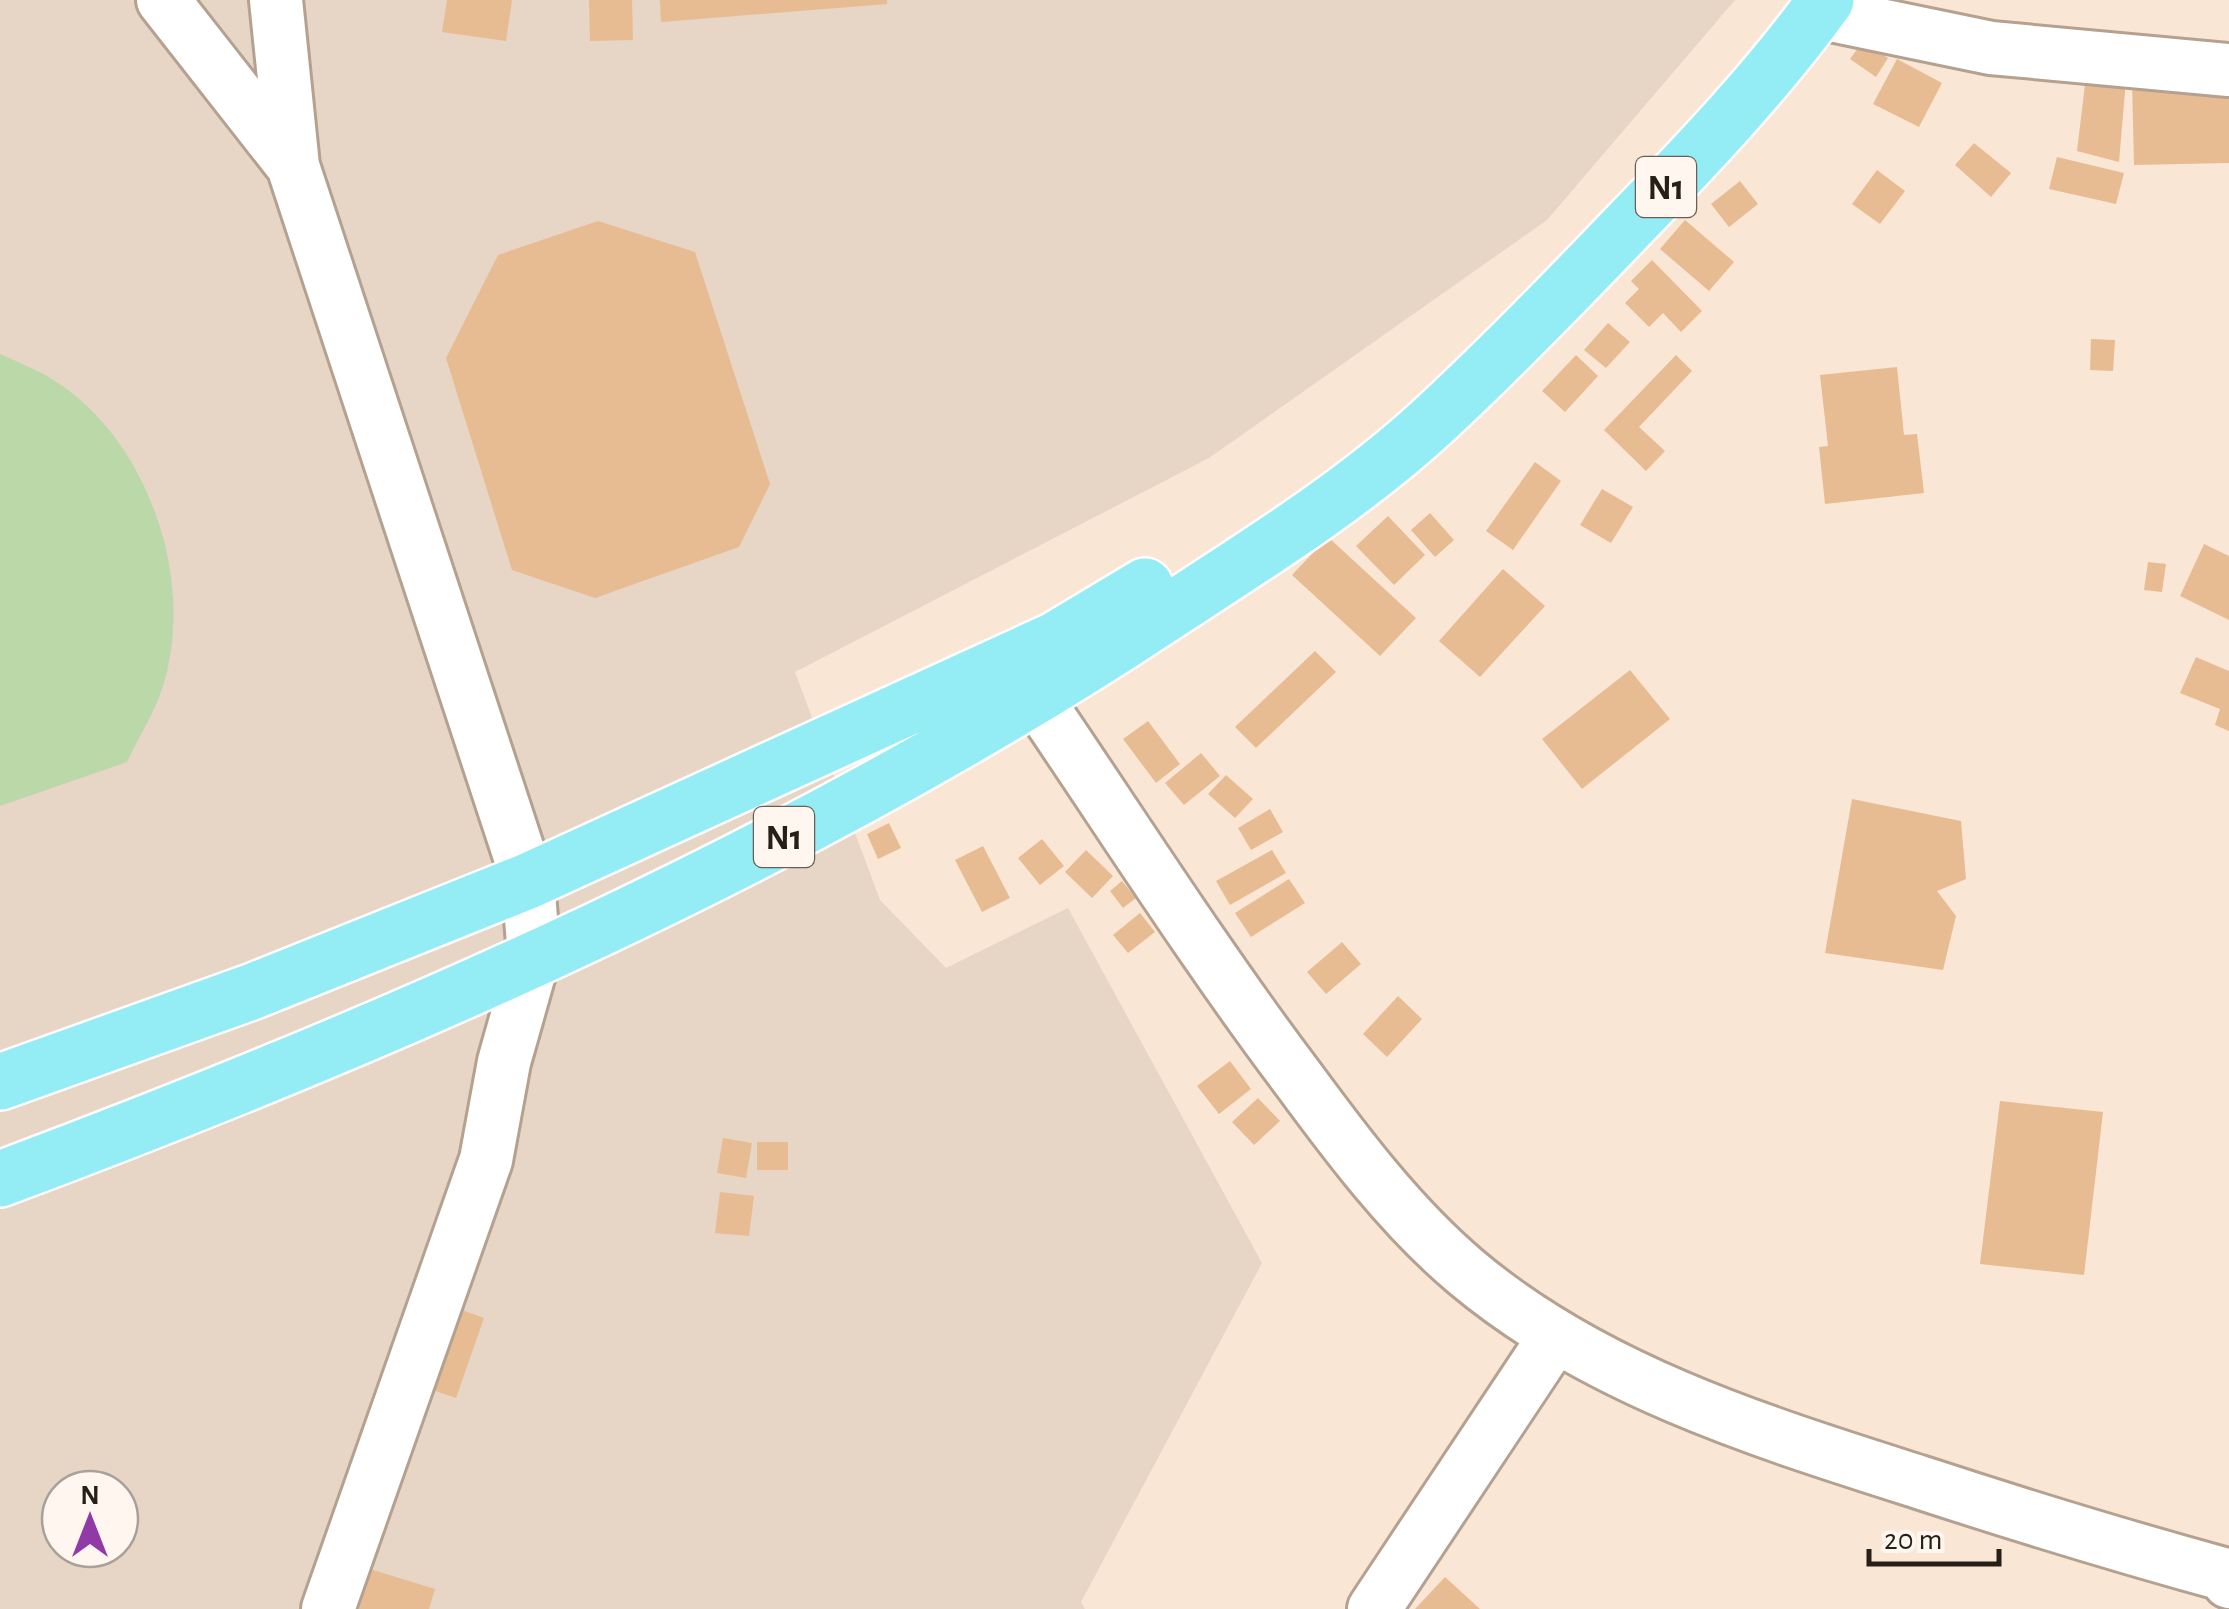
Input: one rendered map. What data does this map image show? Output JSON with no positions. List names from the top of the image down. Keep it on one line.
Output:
{"streets":{"highway":["N1"]},"scale_bar":"20 m","north":"top"}
